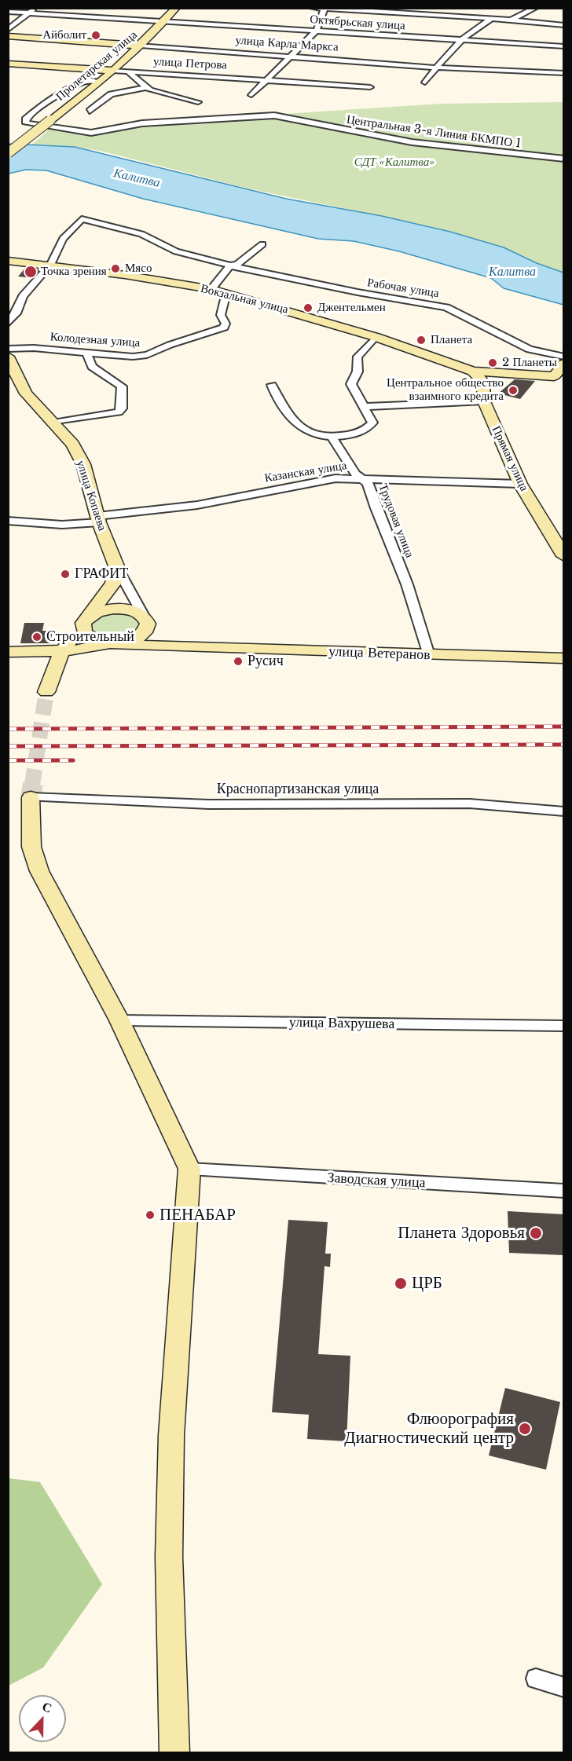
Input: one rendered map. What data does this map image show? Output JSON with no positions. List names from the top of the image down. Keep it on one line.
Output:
{"streets":{"main road":["улица Карла Маркса","улица Петрова","Пролетарская улица","Вокзальная улица","Прямая улица","улица Копаева","улица Ветеранов"],"street":["Октябрьская улица","Центральная 3-я Линия БКМПО 1","Рабочая улица","Колодезная улица","Казанская улица","Трудовая улица","Краснопартизанская улица","улица Вахрушева","Заводская улица"]},"crossings":[["Октябрьская улица","Пролетарская улица"],["улица Карла Маркса","Пролетарская улица"],["улица Петрова","Пролетарская улица"],["Пролетарская улица","Центральная 3-я Линия БКМПО 1"],["Рабочая улица","Вокзальная улица"],["Вокзальная улица","Колодезная улица"],["Вокзальная улица","Прямая улица"],["Прямая улица","Казанская улица"],["Казанская улица","улица Копаева"],["Казанская улица","Трудовая улица"],["Трудовая улица","улица Ветеранов"]],"water":["Калитва"],"parks":["СДТ «Калитва»"],"places":["Айболит","Мясо","Точка зрения","Джентельмен","Планета","2 Планеты","Центральное общество взаимного кредита","ГРАФИТ","Строительный","Русич","ПЕНАБАР","Планета Здоровья","ЦРБ","Флюорография Диагностический центр"],"north":"top"}
